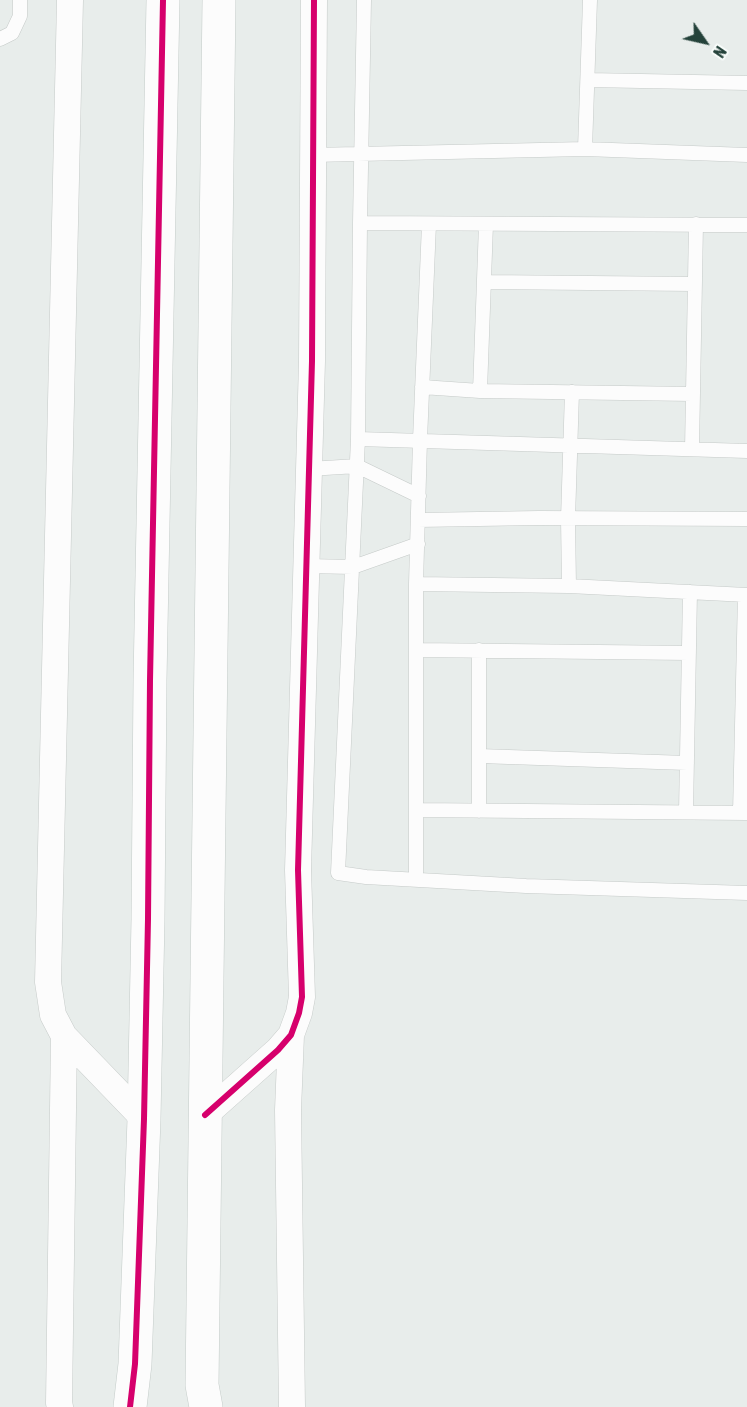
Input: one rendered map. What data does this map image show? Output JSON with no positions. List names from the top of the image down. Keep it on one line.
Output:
{"north":"bottom right"}
